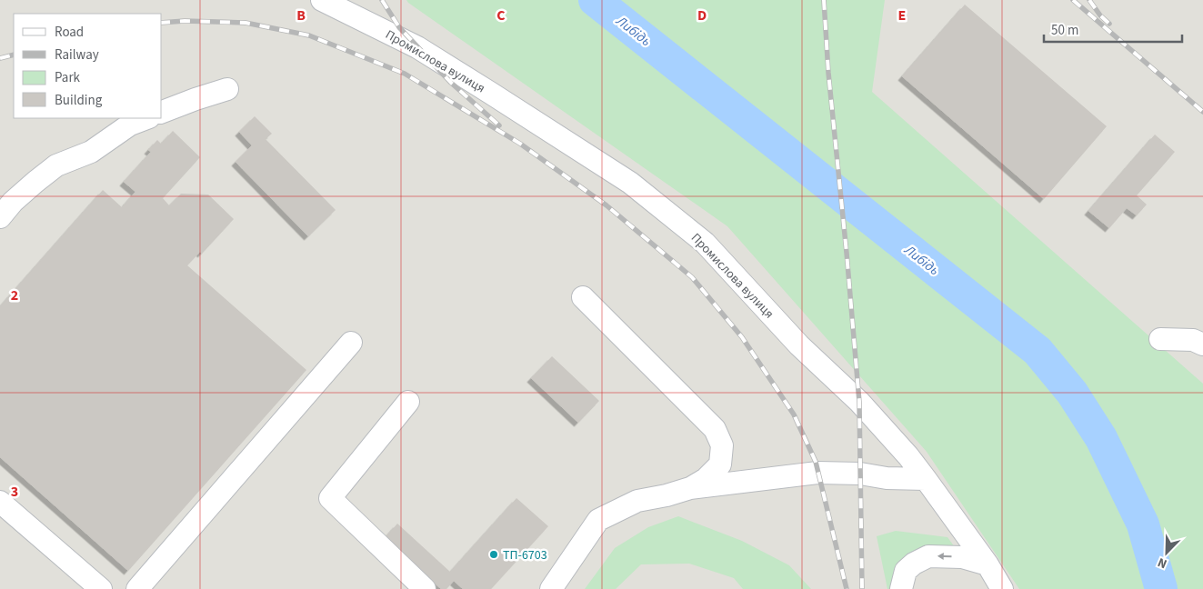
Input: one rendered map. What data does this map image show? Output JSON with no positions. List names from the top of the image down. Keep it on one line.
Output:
{"streets":{"street":["Промислова вулиця"]},"water":["Либідь"],"places":["ТП-6703"],"legend":["Road","Railway","Park","Building"],"scale_bar":"50 m","north":"bottom left","grid":{"columns":["B","C","D","E"],"rows":["2","3"]}}
